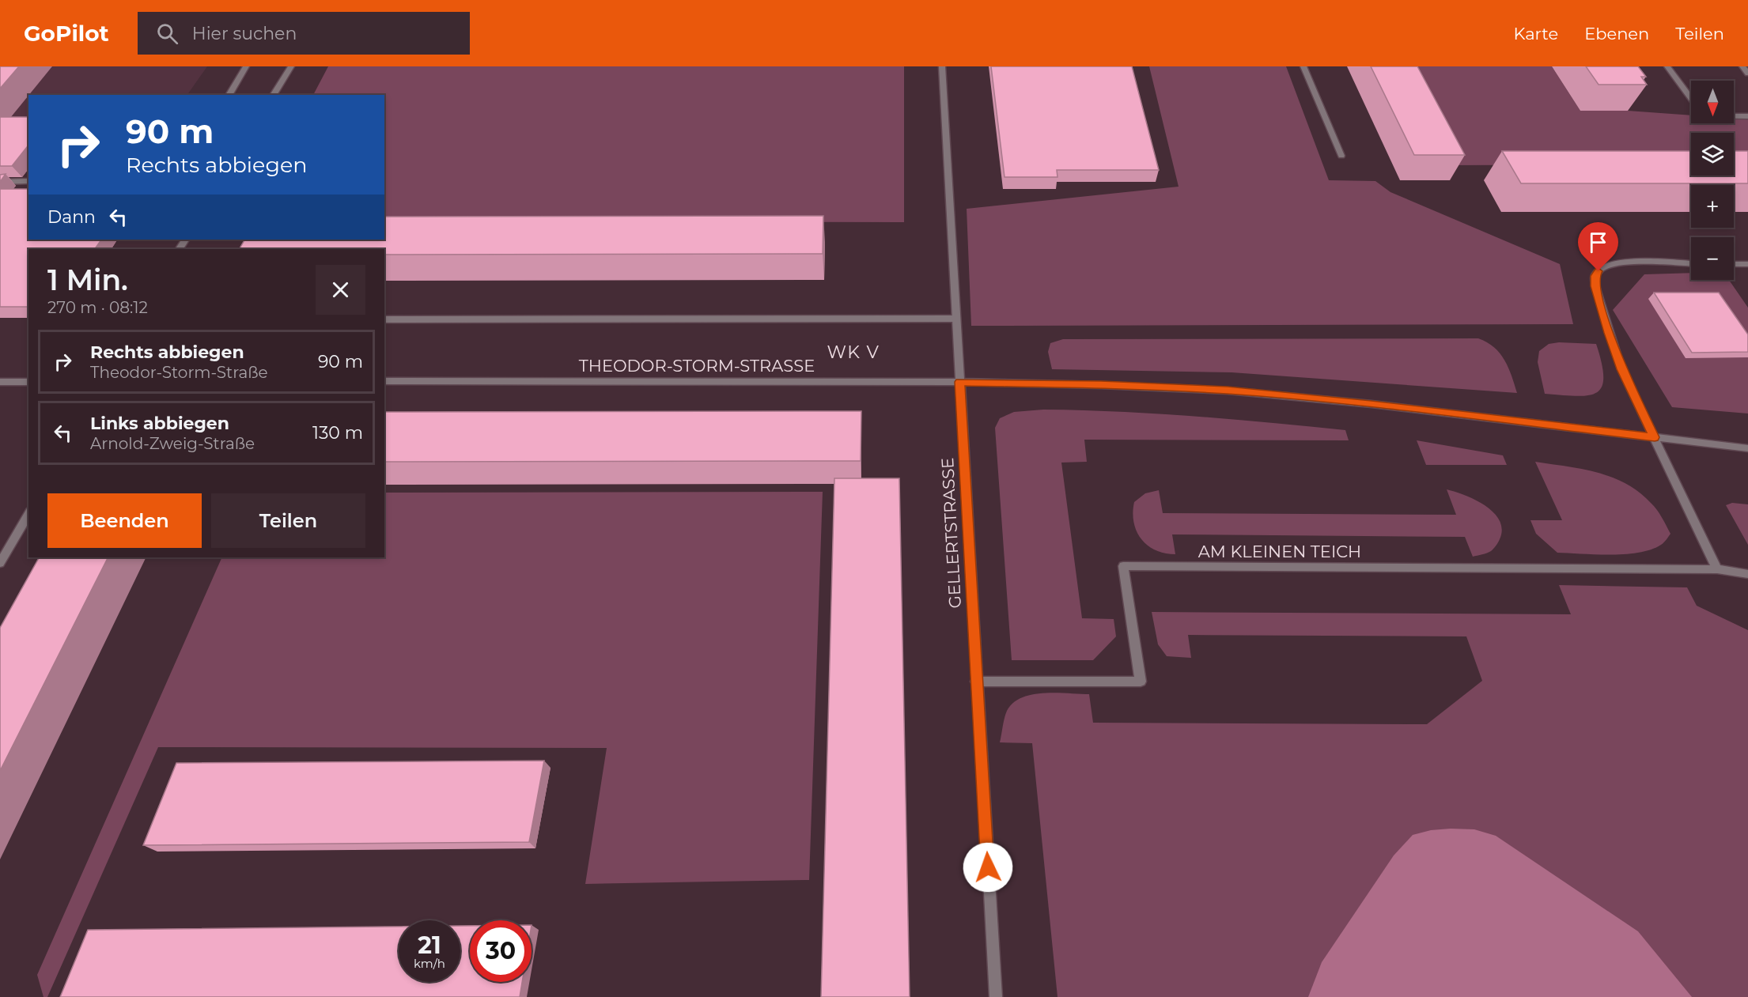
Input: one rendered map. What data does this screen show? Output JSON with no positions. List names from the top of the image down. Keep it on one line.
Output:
{"streets":{"street":["THEODOR-STORM-STRASSE","GELLERTSTRASSE","AM KLEINEN TEICH"]},"crossings":[["THEODOR-STORM-STRASSE","GELLERTSTRASSE"],["GELLERTSTRASSE","AM KLEINEN TEICH"]],"districts":["WK V"],"north":"bottom","page":{"header":"GoPilot","search":"Hier suchen","nav":["Karte","Ebenen","Teilen"],"map_buttons":["+","−"],"turn":["90 m","Rechts abbiegen"],"then":"Dann","heading":["1 Min.","270 m · 08:12"],"list":[{"name":"Rechts abbiegen","note":"Theodor-Storm-Straße","value":"90 m"},{"name":"Links abbiegen","note":"Arnold-Zweig-Straße","value":"130 m"}],"buttons":["Beenden","Teilen"],"speed":"21 km/h","limit":"30"}}
